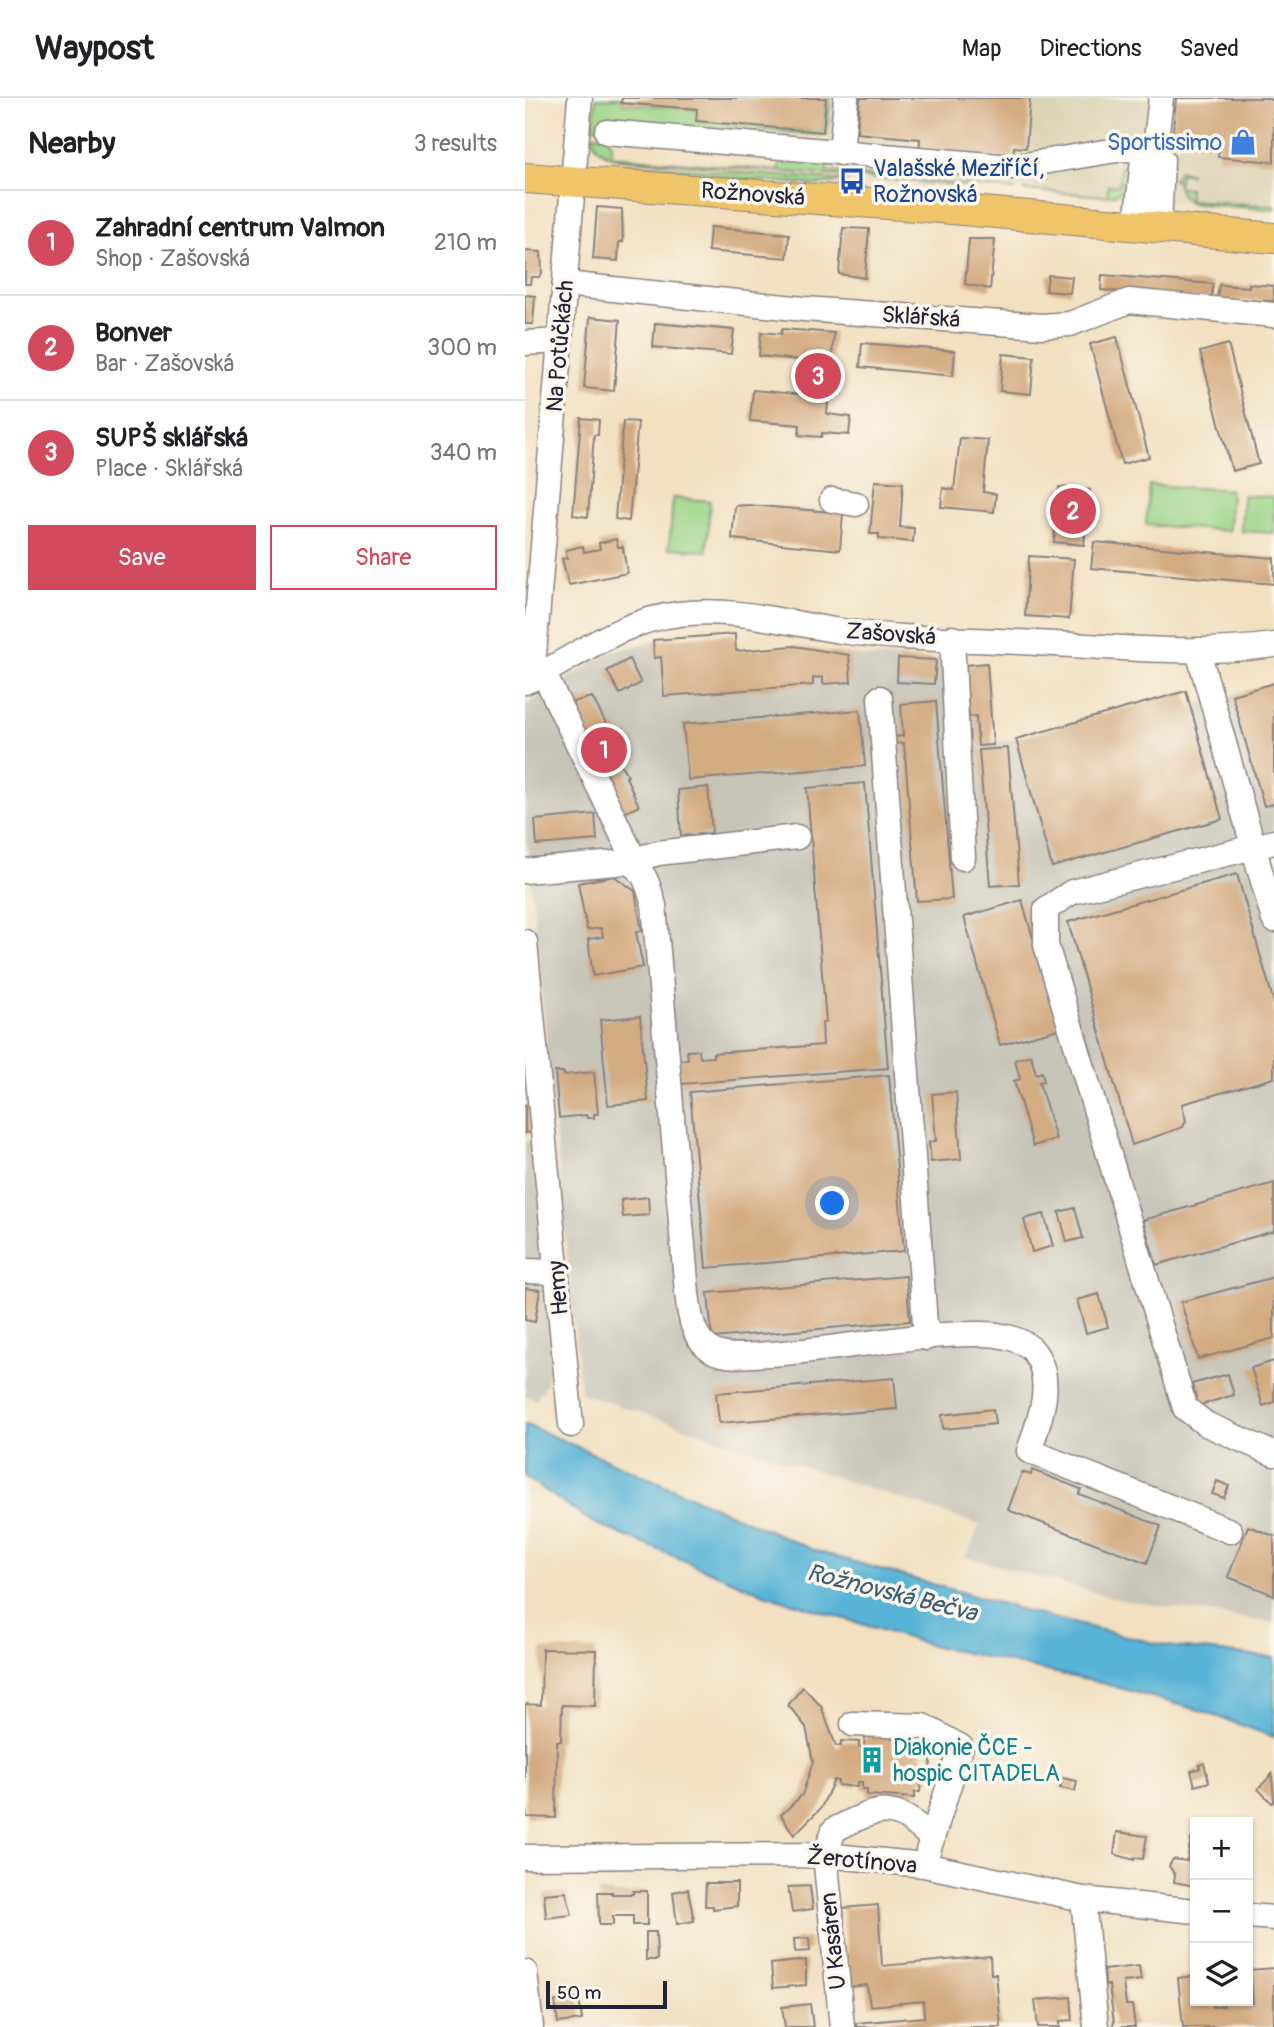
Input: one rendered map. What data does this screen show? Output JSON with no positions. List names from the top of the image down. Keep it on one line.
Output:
{"streets":{"main road":["Rožnovská"],"street":["Sklářská","Na Potůčkách","Zašovská","Hemy","Žerotínova","U Kasáren"]},"crossings":[["Rožnovská","Na Potůčkách"],["Sklářská","Na Potůčkách"],["Na Potůčkách","Zašovská"],["Žerotínova","U Kasáren"]],"water":["Rožnovská Bečva"],"places":{"shop":["Sportissimo"],"bus stop":["Valašské Meziříčí, Rožnovská"],"building":["Diakonie ČCE - hospic CITADELA"]},"scale_bar":"50 m","page":{"header":"Waypost","nav":["Map","Directions","Saved"],"heading":["Nearby","3 results"],"list":[{"mark":"1","name":"Zahradní centrum Valmon","note":"Shop · Zašovská","value":"210 m"},{"mark":"2","name":"Bonver","note":"Bar · Zašovská","value":"300 m"},{"mark":"3","name":"SUPŠ sklářská","note":"Place · Sklářská","value":"340 m"}],"pins":["3","2","1"],"buttons":["Save","Share"],"map_buttons":["+","−"],"scale":"50 m"}}
